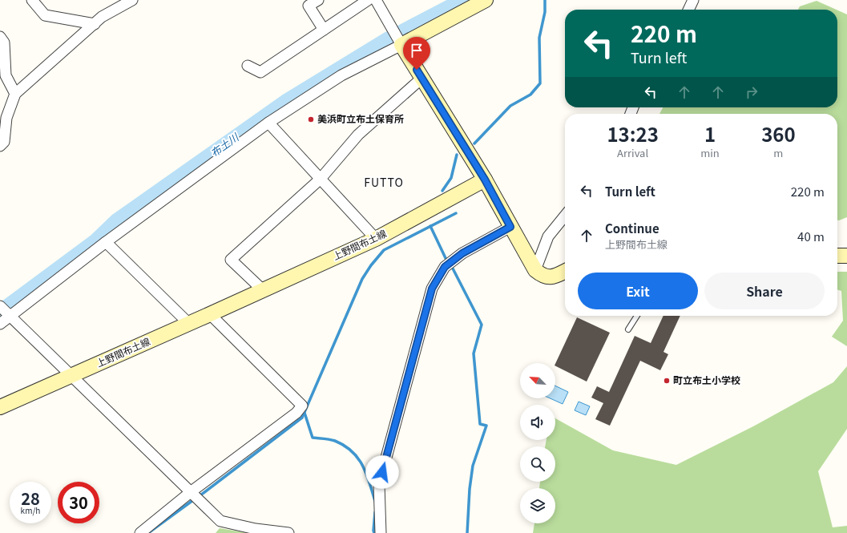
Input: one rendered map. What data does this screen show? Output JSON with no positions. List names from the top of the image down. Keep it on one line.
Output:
{"streets":{"main road":["上野間布土線"]},"districts":["FUTTO"],"water":["布土川"],"places":["美浜町立布土保育所","町立布土小学校"],"north":"top left","page":{"turn":["220 m","Turn left"],"eta":["13:23","Arrival","1","min","360","m"],"list":[{"name":"Turn left","value":"220 m"},{"name":"Continue","note":"上野間布土線","value":"40 m"}],"buttons":["Exit","Share"],"speed":"28 km/h","limit":"30"}}
